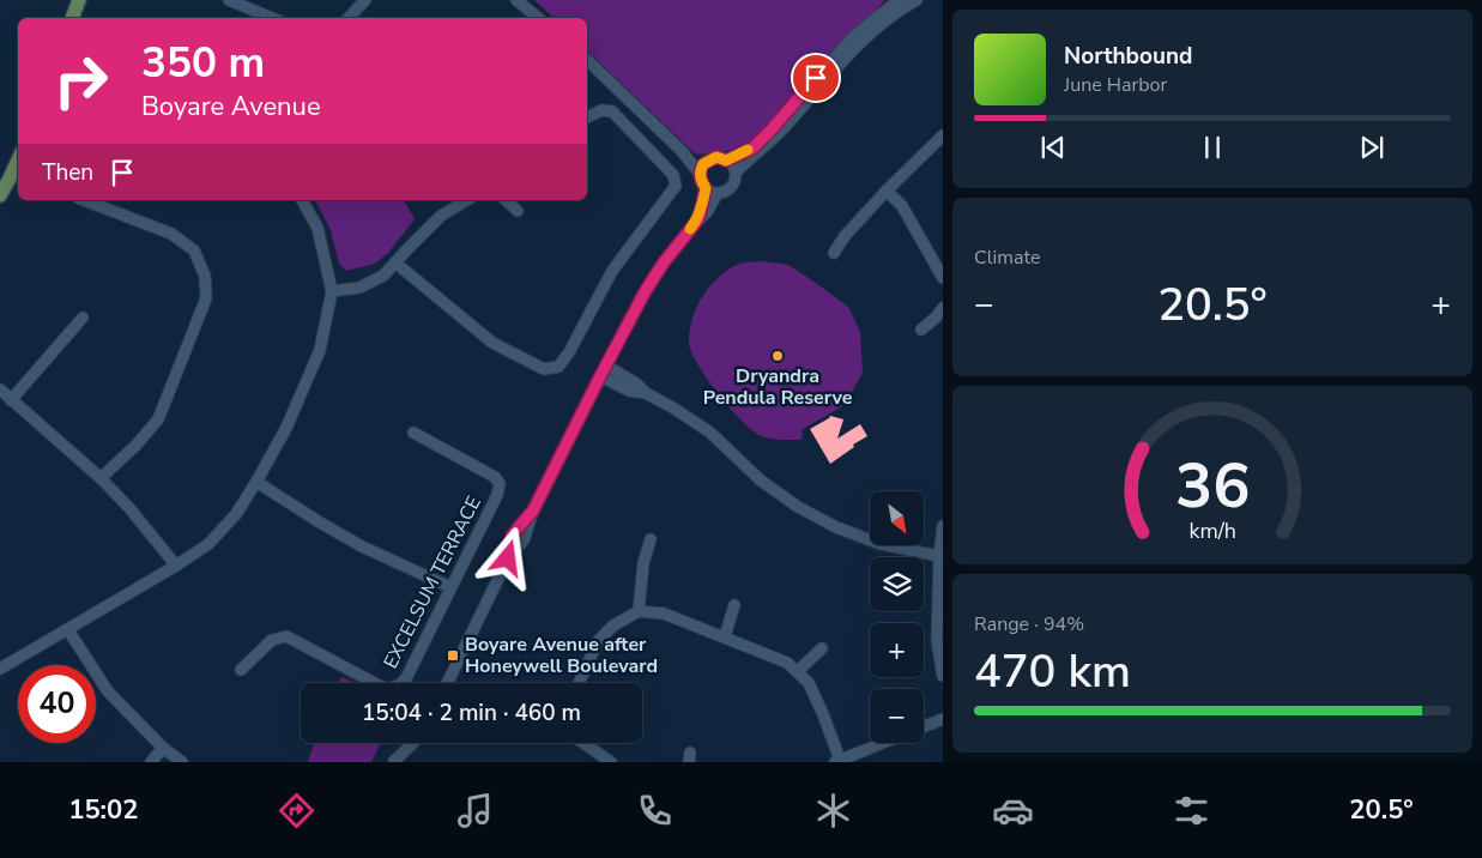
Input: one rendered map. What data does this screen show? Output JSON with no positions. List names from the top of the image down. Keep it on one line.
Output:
{"streets":{"street":["EXCELSUM TERRACE"]},"places":{"other":["Dryandra Pendula Reserve"],"transit":["Boyare Avenue after Honeywell Boulevard"]},"north":"bottom right","page":{"turn":["350 m","Boyare Avenue"],"song":["Northbound","June Harbor"],"then":"Then","tile":["Climate",["Range · 94%","470 km"]],"heat":["−","20.5°","+"],"map_buttons":["+","−"],"limit":"40","trip":"15:04 · 2 min · 460 m","tabs":["15:02","20.5°"],"gauge":["36","km/h"]}}
